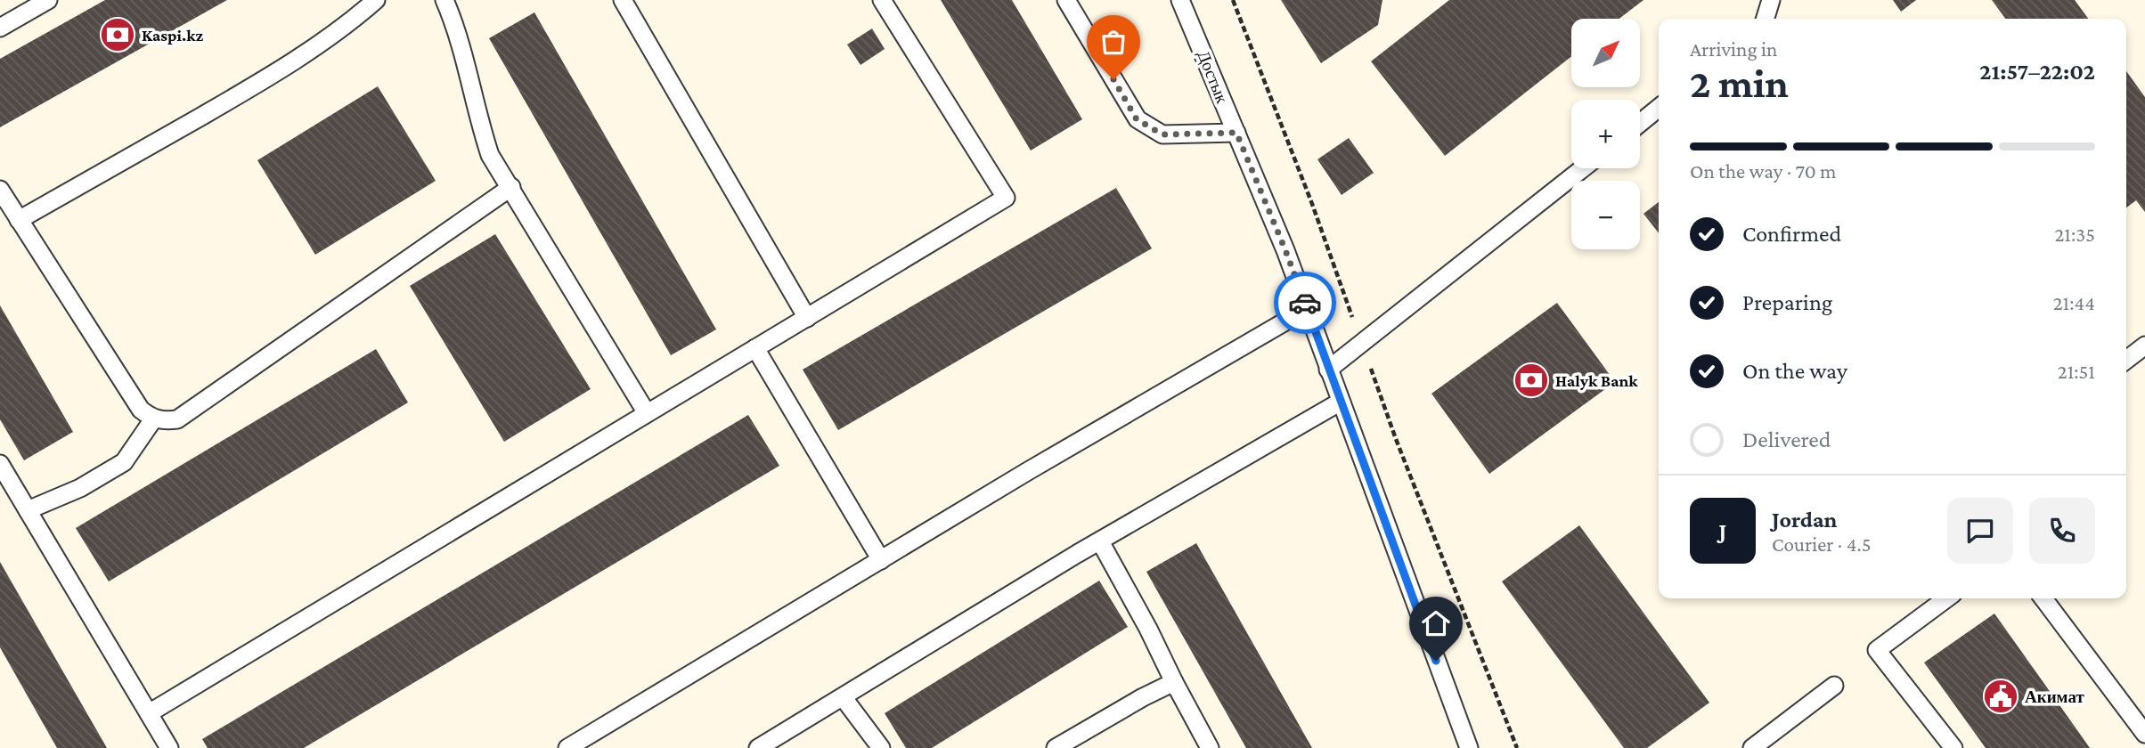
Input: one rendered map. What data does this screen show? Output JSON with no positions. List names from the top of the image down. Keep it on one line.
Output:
{"streets":{"lane":["Достык"]},"places":{"bank":["Kaspi.kz","Halyk Bank"],"public building":["Акимат"]},"north":"top right","page":{"map_buttons":["+","−"],"heading":["2 min","Arriving in","21:57–22:02"],"panel":["Jordan","Courier · 4.5"],"bar":"On the way · 70 m","list":[["Confirmed","21:35"],["Preparing","21:44"],["On the way","21:51"],"Delivered"],"round":"J"}}
